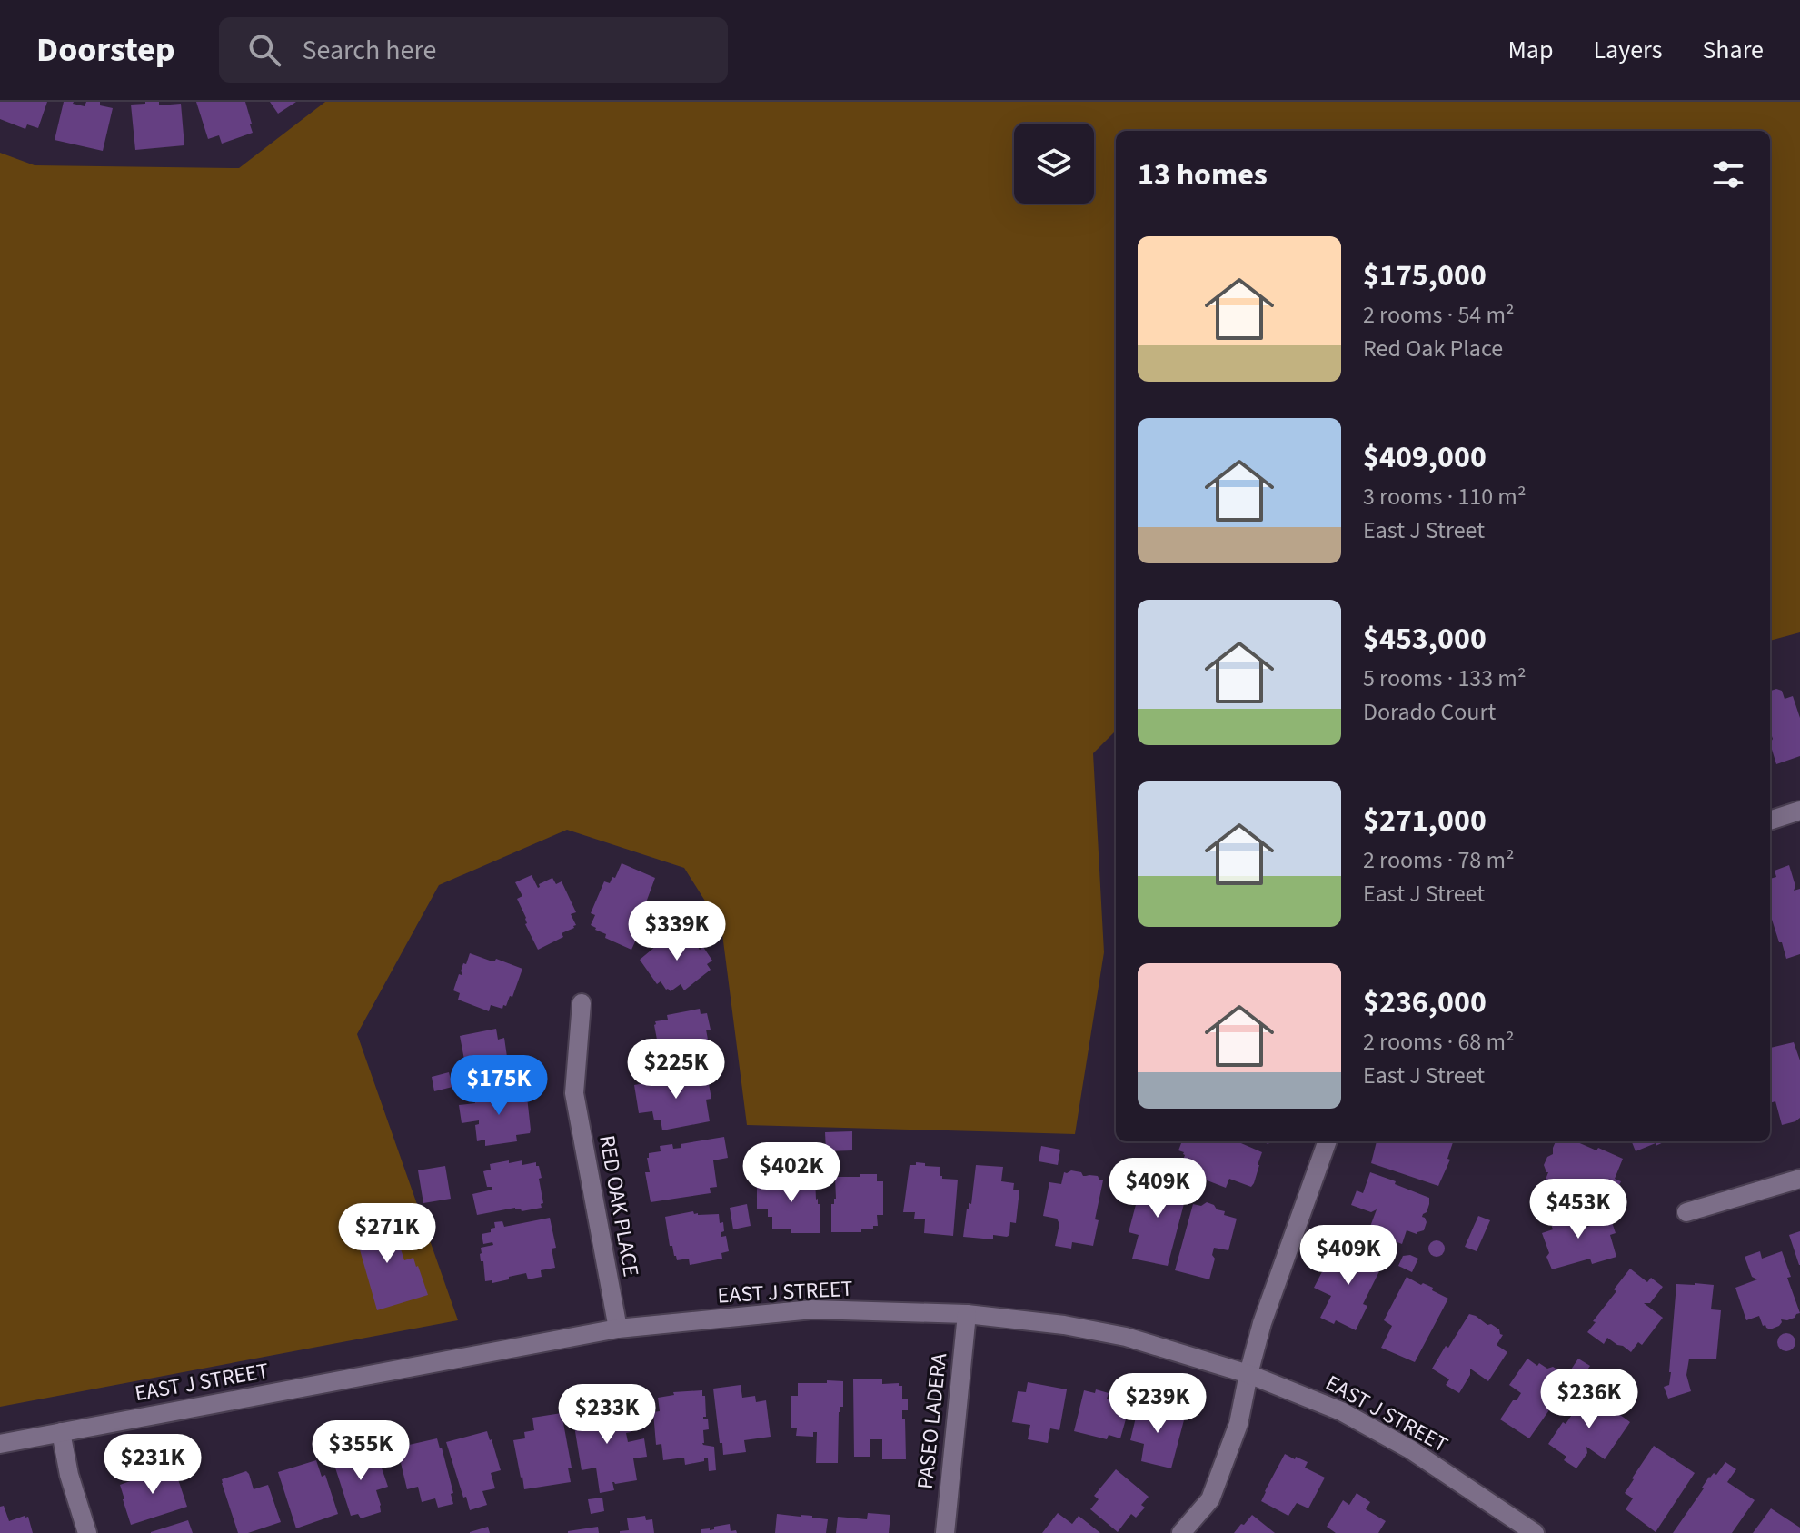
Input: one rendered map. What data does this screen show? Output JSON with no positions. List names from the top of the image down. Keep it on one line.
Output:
{"streets":{"street":["RED OAK PLACE","EAST J STREET","PASEO LADERA"]},"crossings":[["RED OAK PLACE","EAST J STREET"],["EAST J STREET","PASEO LADERA"]],"page":{"header":"Doorstep","search":"Search here","nav":["Map","Layers","Share"],"heading":"13 homes","list":[{"name":"$175,000","note":"2 rooms · 54 m² · Red Oak Place"},{"name":"$409,000","note":"3 rooms · 110 m² · East J Street"},{"name":"$453,000","note":"5 rooms · 133 m² · Dorado Court"},{"name":"$271,000","note":"2 rooms · 78 m² · East J Street"},{"name":"$236,000","note":"2 rooms · 68 m² · East J Street"}],"price":["$339K","$225K","$175K","$402K","$409K","$453K","$271K","$409K","$236K","$239K","$233K","$355K","$231K"]}}
